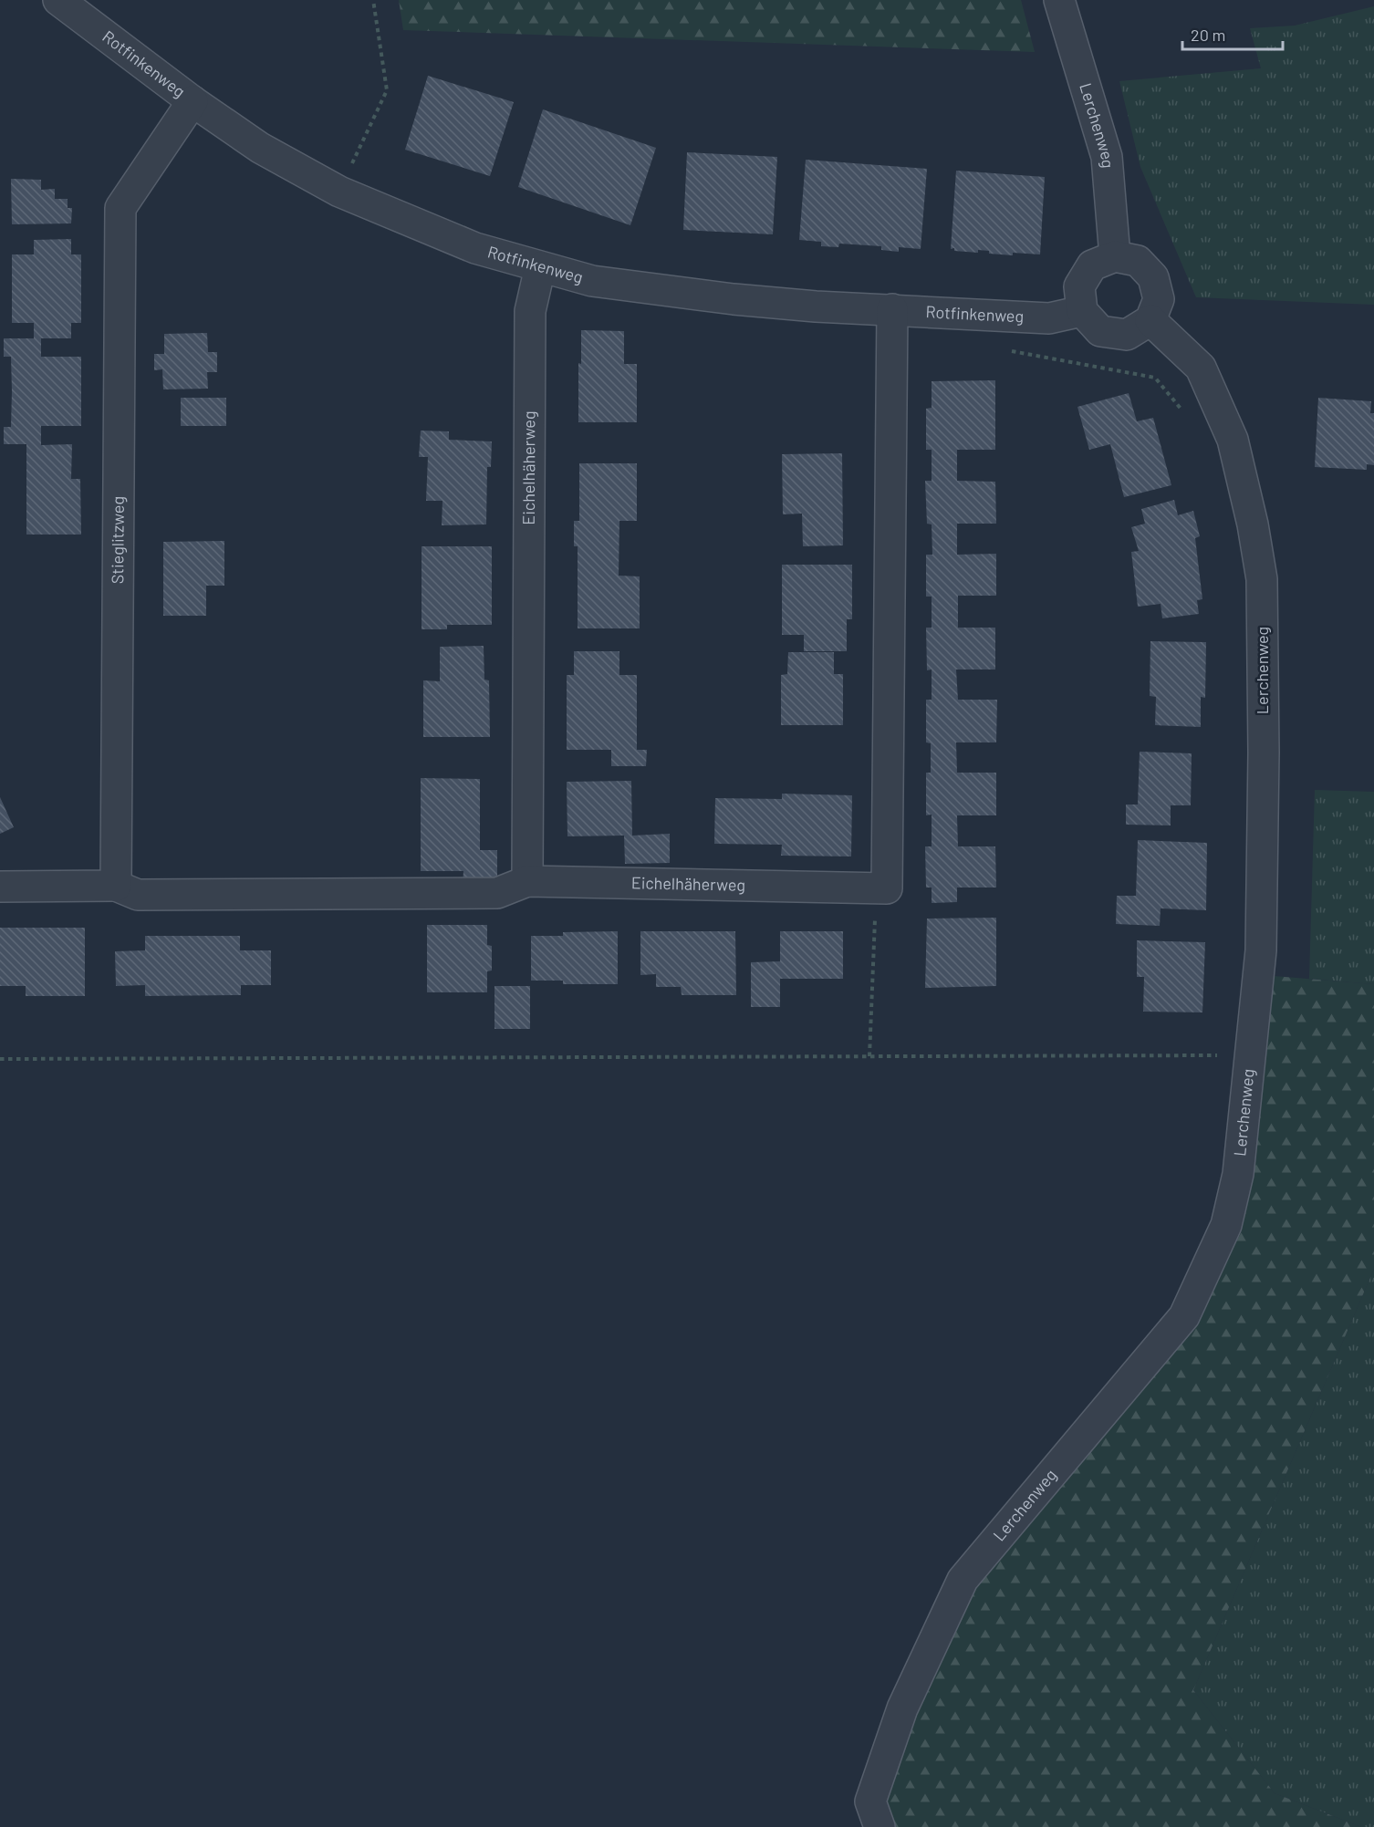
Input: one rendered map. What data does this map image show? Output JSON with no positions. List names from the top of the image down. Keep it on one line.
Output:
{"streets":{"street":["Rotfinkenweg","Lerchenweg","Eichelhäherweg","Stieglitzweg"]},"crossings":[["Rotfinkenweg","Lerchenweg"],["Rotfinkenweg","Eichelhäherweg"],["Rotfinkenweg","Stieglitzweg"]],"scale_bar":"20 m"}
